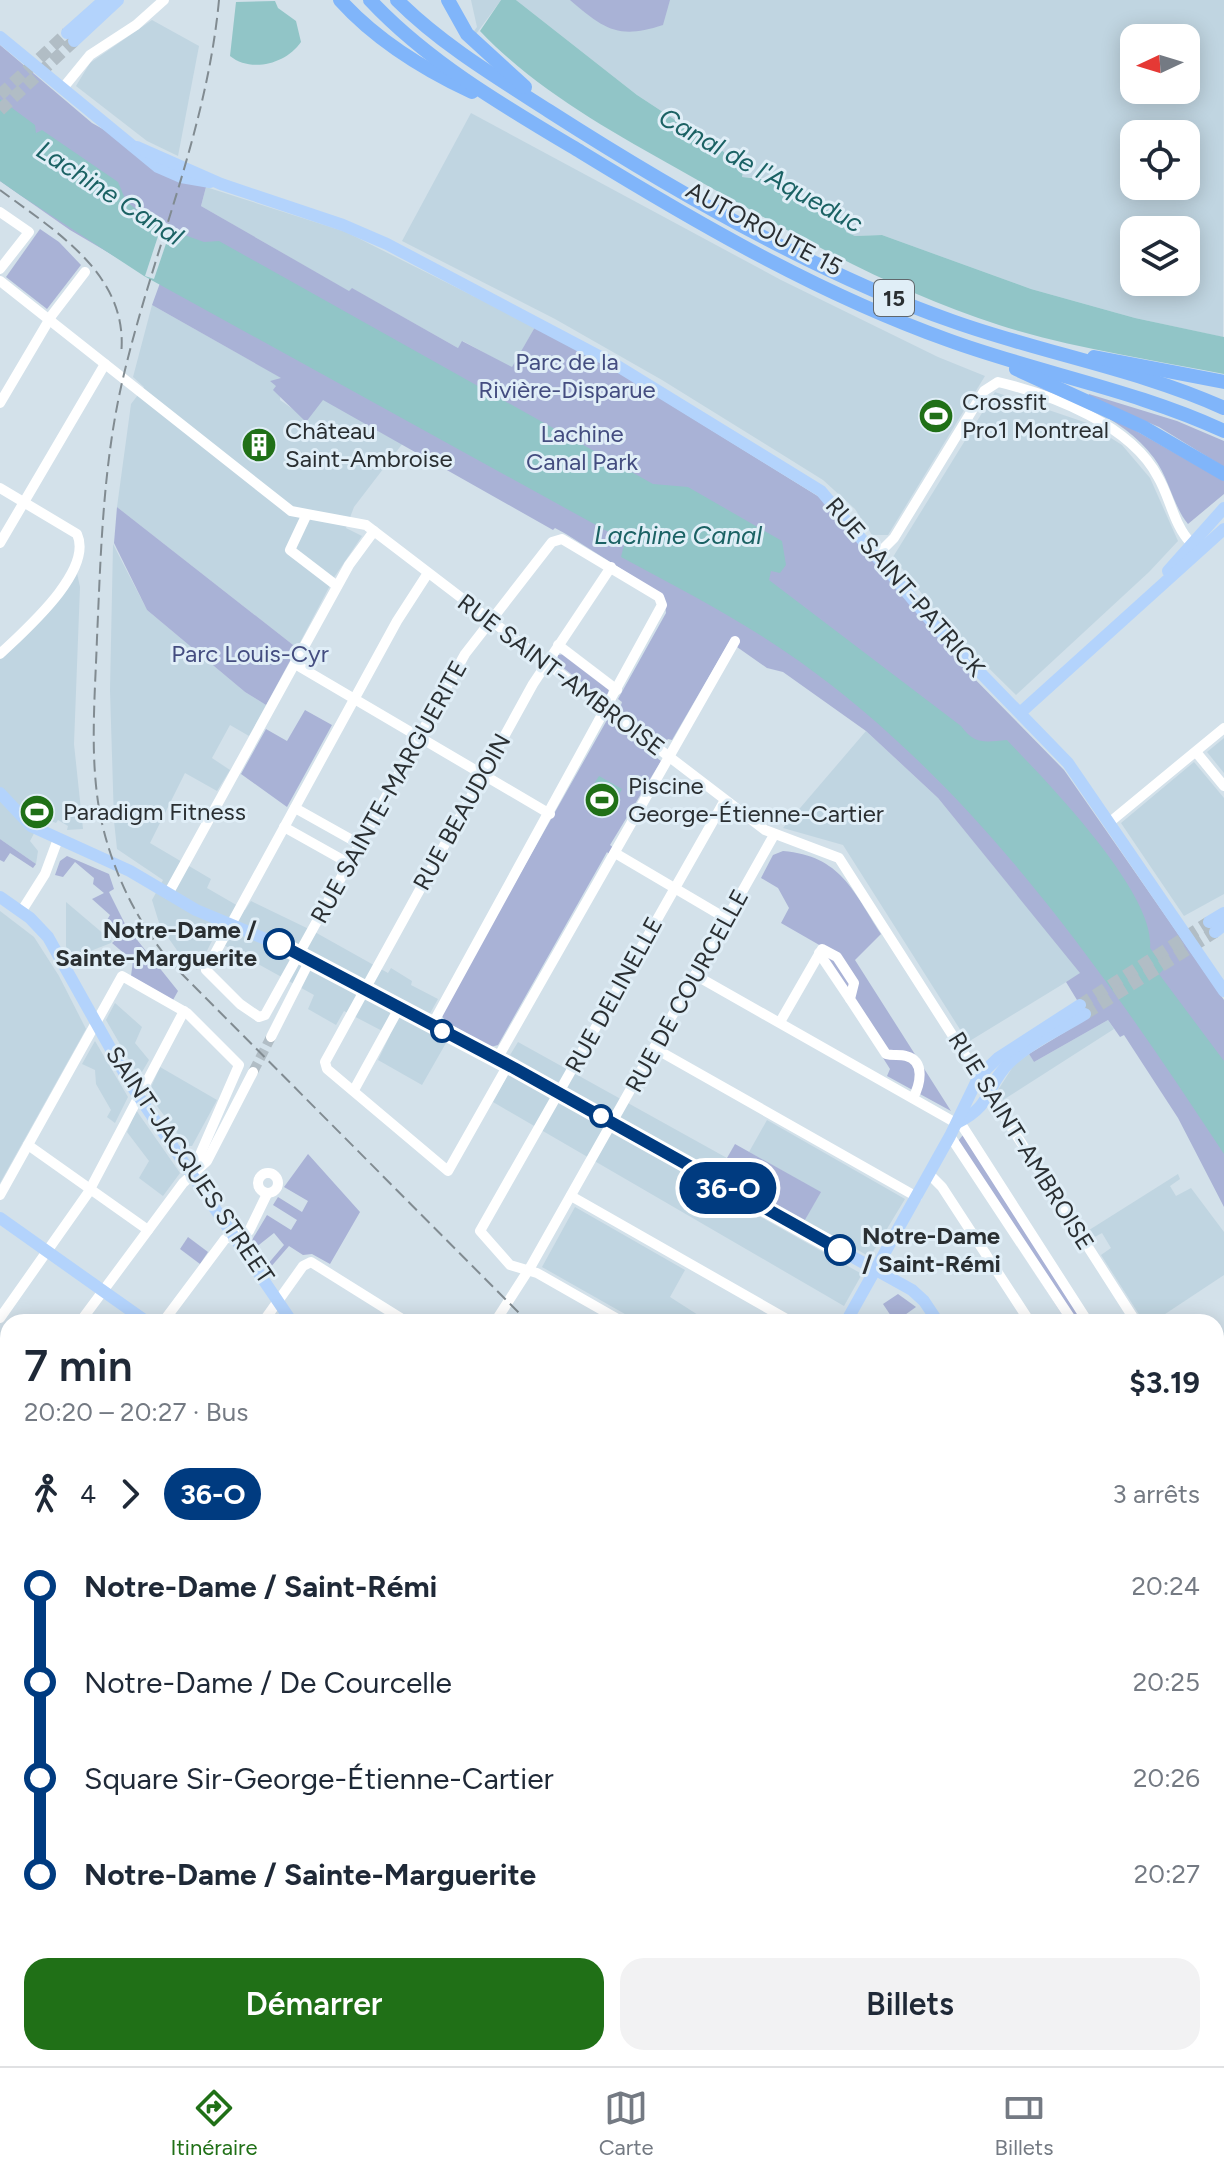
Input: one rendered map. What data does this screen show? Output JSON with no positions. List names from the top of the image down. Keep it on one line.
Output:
{"streets":{"highway":["AUTOROUTE 15","15"],"main road":["RUE SAINT-PATRICK","SAINT-JACQUES STREET"],"street":["RUE SAINT-AMBROISE","RUE SAINTE-MARGUERITE","RUE BEAUDOIN","RUE DE COURCELLE","RUE DELINELLE"]},"crossings":[["RUE SAINT-AMBROISE","RUE SAINTE-MARGUERITE"],["RUE SAINT-AMBROISE","RUE BEAUDOIN"],["RUE SAINT-AMBROISE","RUE DE COURCELLE"],["RUE SAINT-AMBROISE","RUE DELINELLE"],["RUE SAINTE-MARGUERITE","RUE BEAUDOIN"],["RUE DE COURCELLE","RUE DELINELLE"]],"water":["Canal de l'Aqueduc","Lachine Canal"],"parks":["Parc de la Rivière-Disparue","Lachine Canal Park","Parc Louis-Cyr"],"places":{"sports":["Crossfit Pro1 Montreal","Piscine George-Étienne-Cartier","Paradigm Fitness"],"building":["Château Saint-Ambroise"],"other":["Notre-Dame / Sainte-Marguerite","Notre-Dame / Saint-Rémi"]},"lines":["bus line 36-O"],"north":"left","page":{"on_map":"36-O","heading":["7 min","20:20 – 20:27 · Bus","$3.19"],"legs":["4","36-O","3 arrêts"],"list":[{"name":"Notre-Dame / Saint-Rémi","value":"20:24"},{"name":"Notre-Dame / De Courcelle","value":"20:25"},{"name":"Square Sir-George-Étienne-Cartier","value":"20:26"},{"name":"Notre-Dame / Sainte-Marguerite","value":"20:27"}],"buttons":["Démarrer","Billets"],"tabs":["Itinéraire","Carte","Billets"]}}
